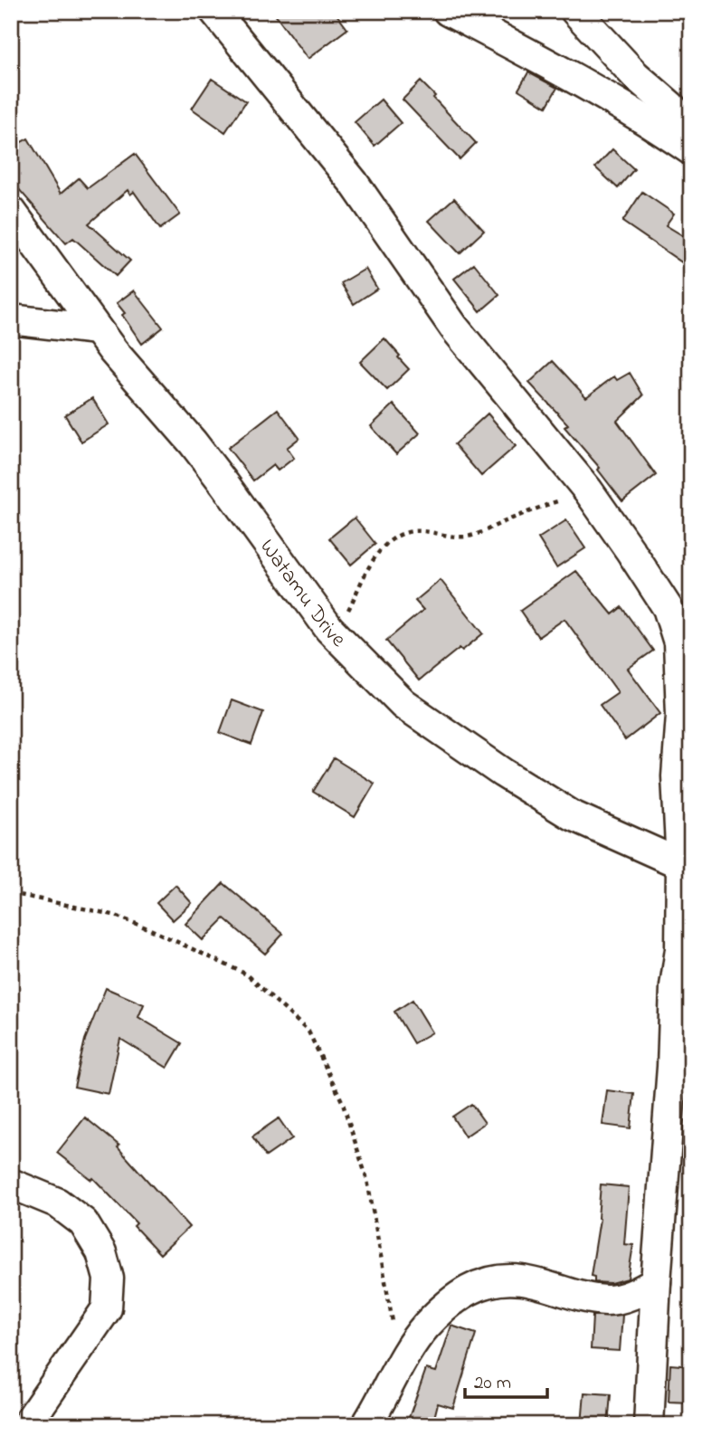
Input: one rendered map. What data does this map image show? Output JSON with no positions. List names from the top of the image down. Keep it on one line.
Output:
{"streets":{"street":["Watamu Drive"]},"scale_bar":"20 m"}
